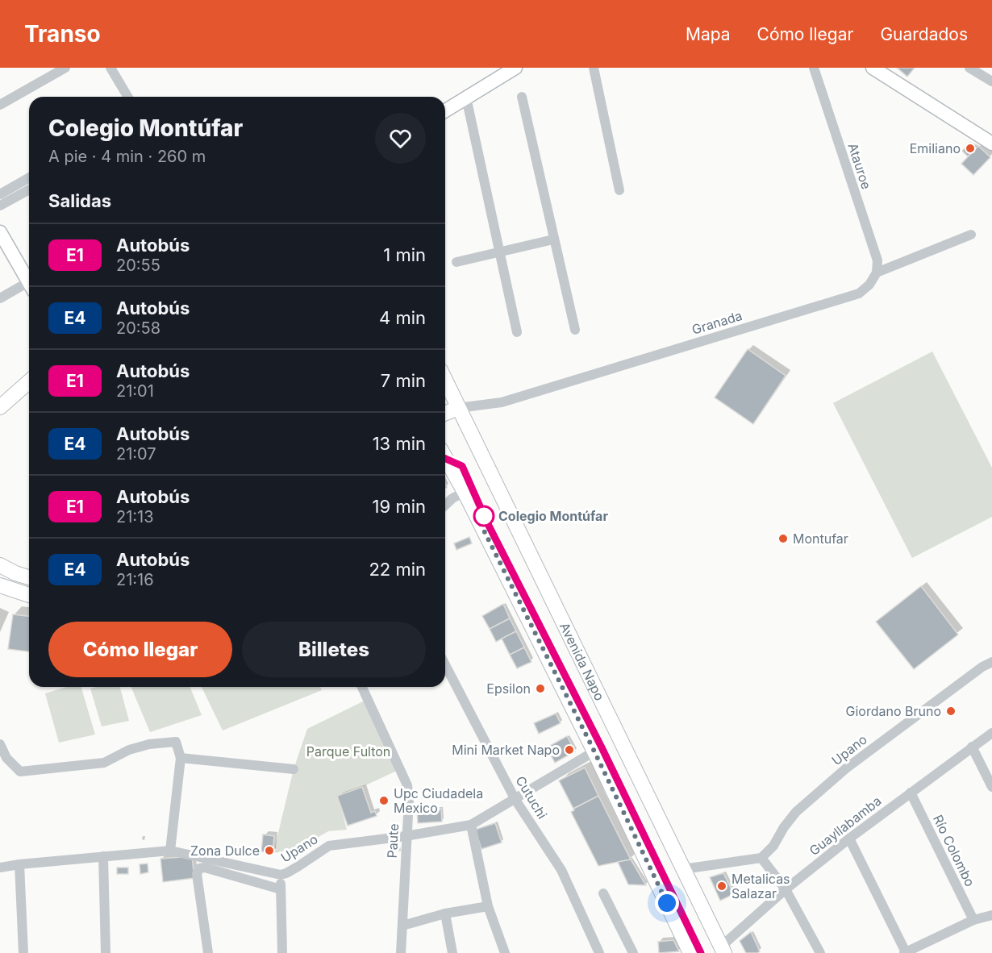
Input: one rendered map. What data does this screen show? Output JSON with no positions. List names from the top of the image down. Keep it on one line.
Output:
{"streets":{"main road":["Avenida Napo"],"street":["Atauroe","Granada","Upano","Cutuchi","Guayllabamba","Paute","Río Colombo"]},"crossings":[["Atauroe","Granada"],["Granada","Avenida Napo"],["Avenida Napo","Guayllabamba"],["Upano","Cutuchi"],["Upano","Paute"],["Guayllabamba","Río Colombo"]],"parks":["Parque Fulton"],"places":["Emiliano","Colegio Montúfar","Montufar","Epsilon","Giordano Bruno","Mini Market Napo","Upc Ciudadela Mexico","Zona Dulce","Metalicas Salazar"],"lines":["bus line E1"],"page":{"header":"Transo","nav":["Mapa","Cómo llegar","Guardados"],"heading":[["Colegio Montúfar","A pie · 4 min · 260 m"],"Salidas"],"list":[{"mark":"E1","name":"Autobús","note":"20:55","value":"1 min"},{"mark":"E4","name":"Autobús","note":"20:58","value":"4 min"},{"mark":"E1","name":"Autobús","note":"21:01","value":"7 min"},{"mark":"E4","name":"Autobús","note":"21:07","value":"13 min"},{"mark":"E1","name":"Autobús","note":"21:13","value":"19 min"},{"mark":"E4","name":"Autobús","note":"21:16","value":"22 min"}],"buttons":["Cómo llegar","Billetes"]}}
